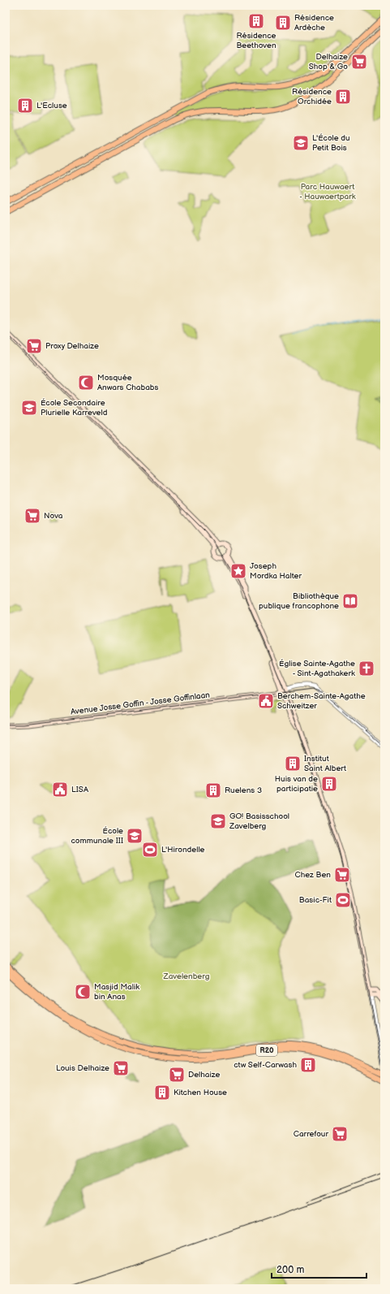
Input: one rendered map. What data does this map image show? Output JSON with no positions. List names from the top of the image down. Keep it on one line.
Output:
{"streets":{"main road":["Avenue Josse Goffin - Josse Goffinlaan","R20"]},"parks":["Parc Hauwaert - Hauwaertpark","Zavelenberg"],"places":{"building":["Résidence Beethoven","Résidence Ardèche","Résidence Orchidée","L'Ecluse","Institut Saint Albert","Huis van de participatie","Ruelens 3","ctw Self-Carwash","Kitchen House"],"supermarket":["Delhaize Shop & Go","Proxy Delhaize","Nova","Chez Ben","Louis Delhaize","Delhaize","Carrefour"],"school or university":["L'École du Petit Bois","École Secondaire Plurielle Karreveld","GO! Basisschool Zavelberg","École communale III"],"mosque":["Mosquée Anwars Chababs","Masjid Malik bin Anas"],"place":["Joseph Mordka Halter"],"library":["Bibliothèque publique francophone"],"church":["Église Sainte-Agathe - Sint-Agathakerk"],"public building":["Berchem-Sainte-Agathe Schweitzer","LISA"],"sports":["L'Hirondelle","Basic-Fit"]},"scale_bar":"200 m"}
